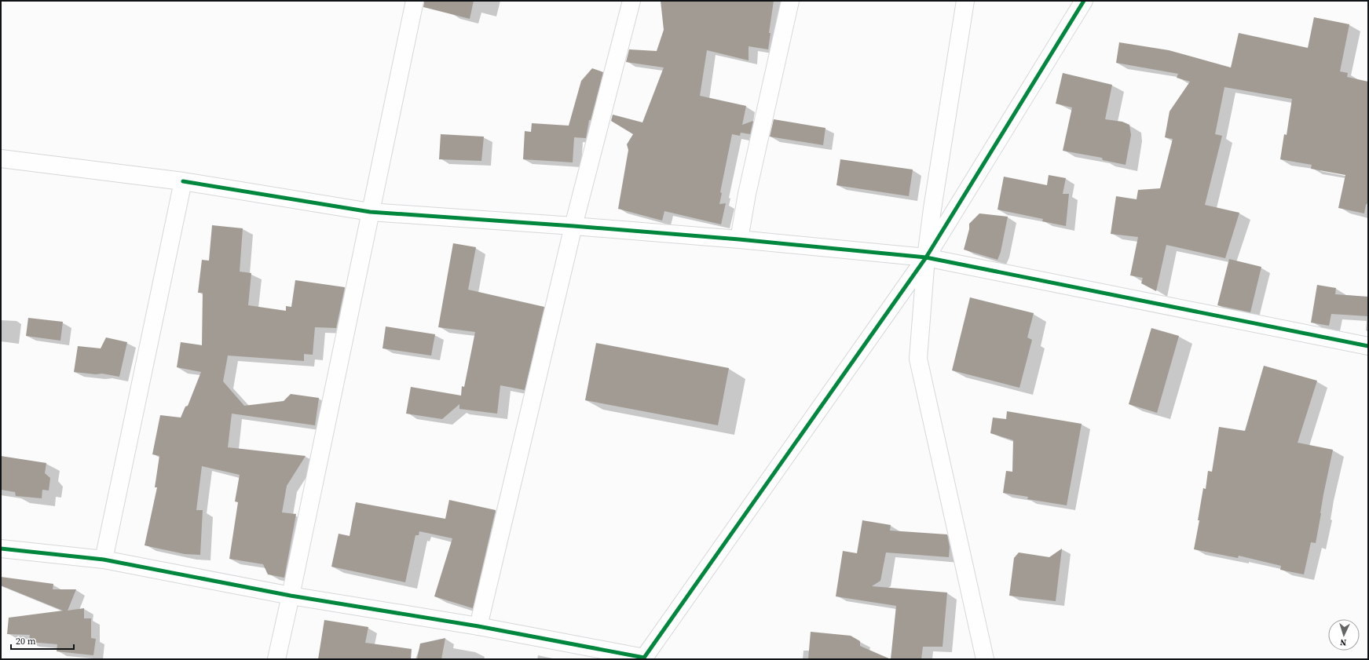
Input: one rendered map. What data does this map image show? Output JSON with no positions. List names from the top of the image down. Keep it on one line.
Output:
{"scale_bar":"20 m","north":"bottom"}
